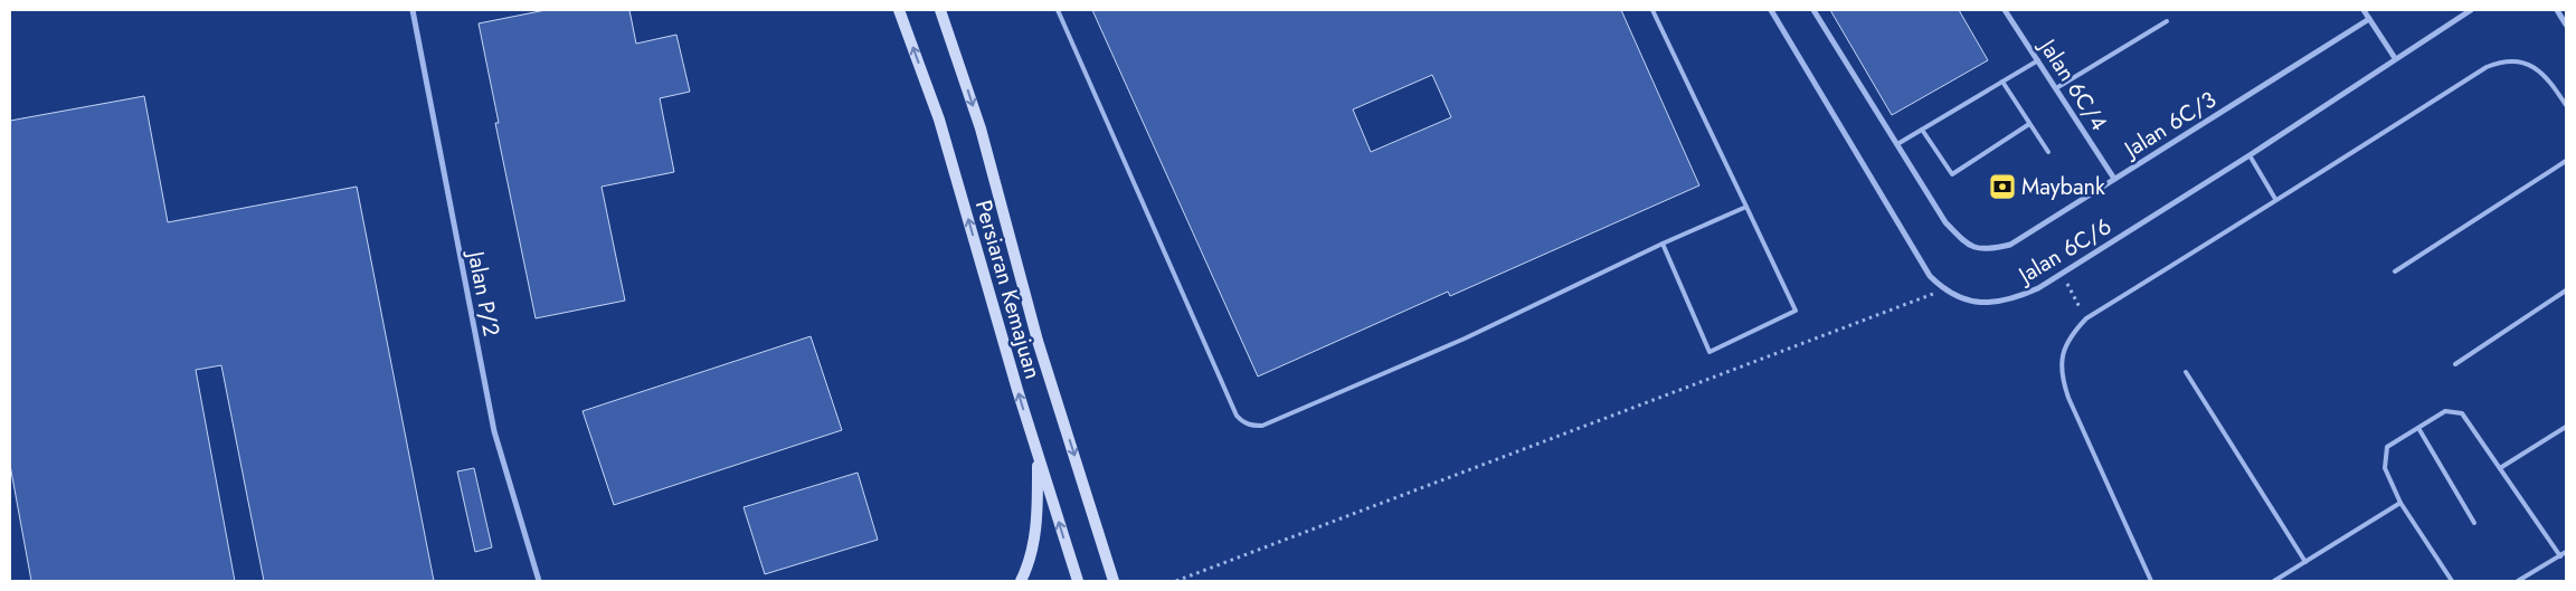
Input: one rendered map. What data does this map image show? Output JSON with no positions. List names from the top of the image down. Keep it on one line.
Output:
{"streets":{"main road":["Persiaran Kemajuan"],"street":["Jalan 6C/4","Jalan 6C/3","Jalan 6C/6","Jalan P/2"]},"crossings":[["Jalan 6C/4","Jalan 6C/3"]],"places":{"bank":["Maybank"]}}
